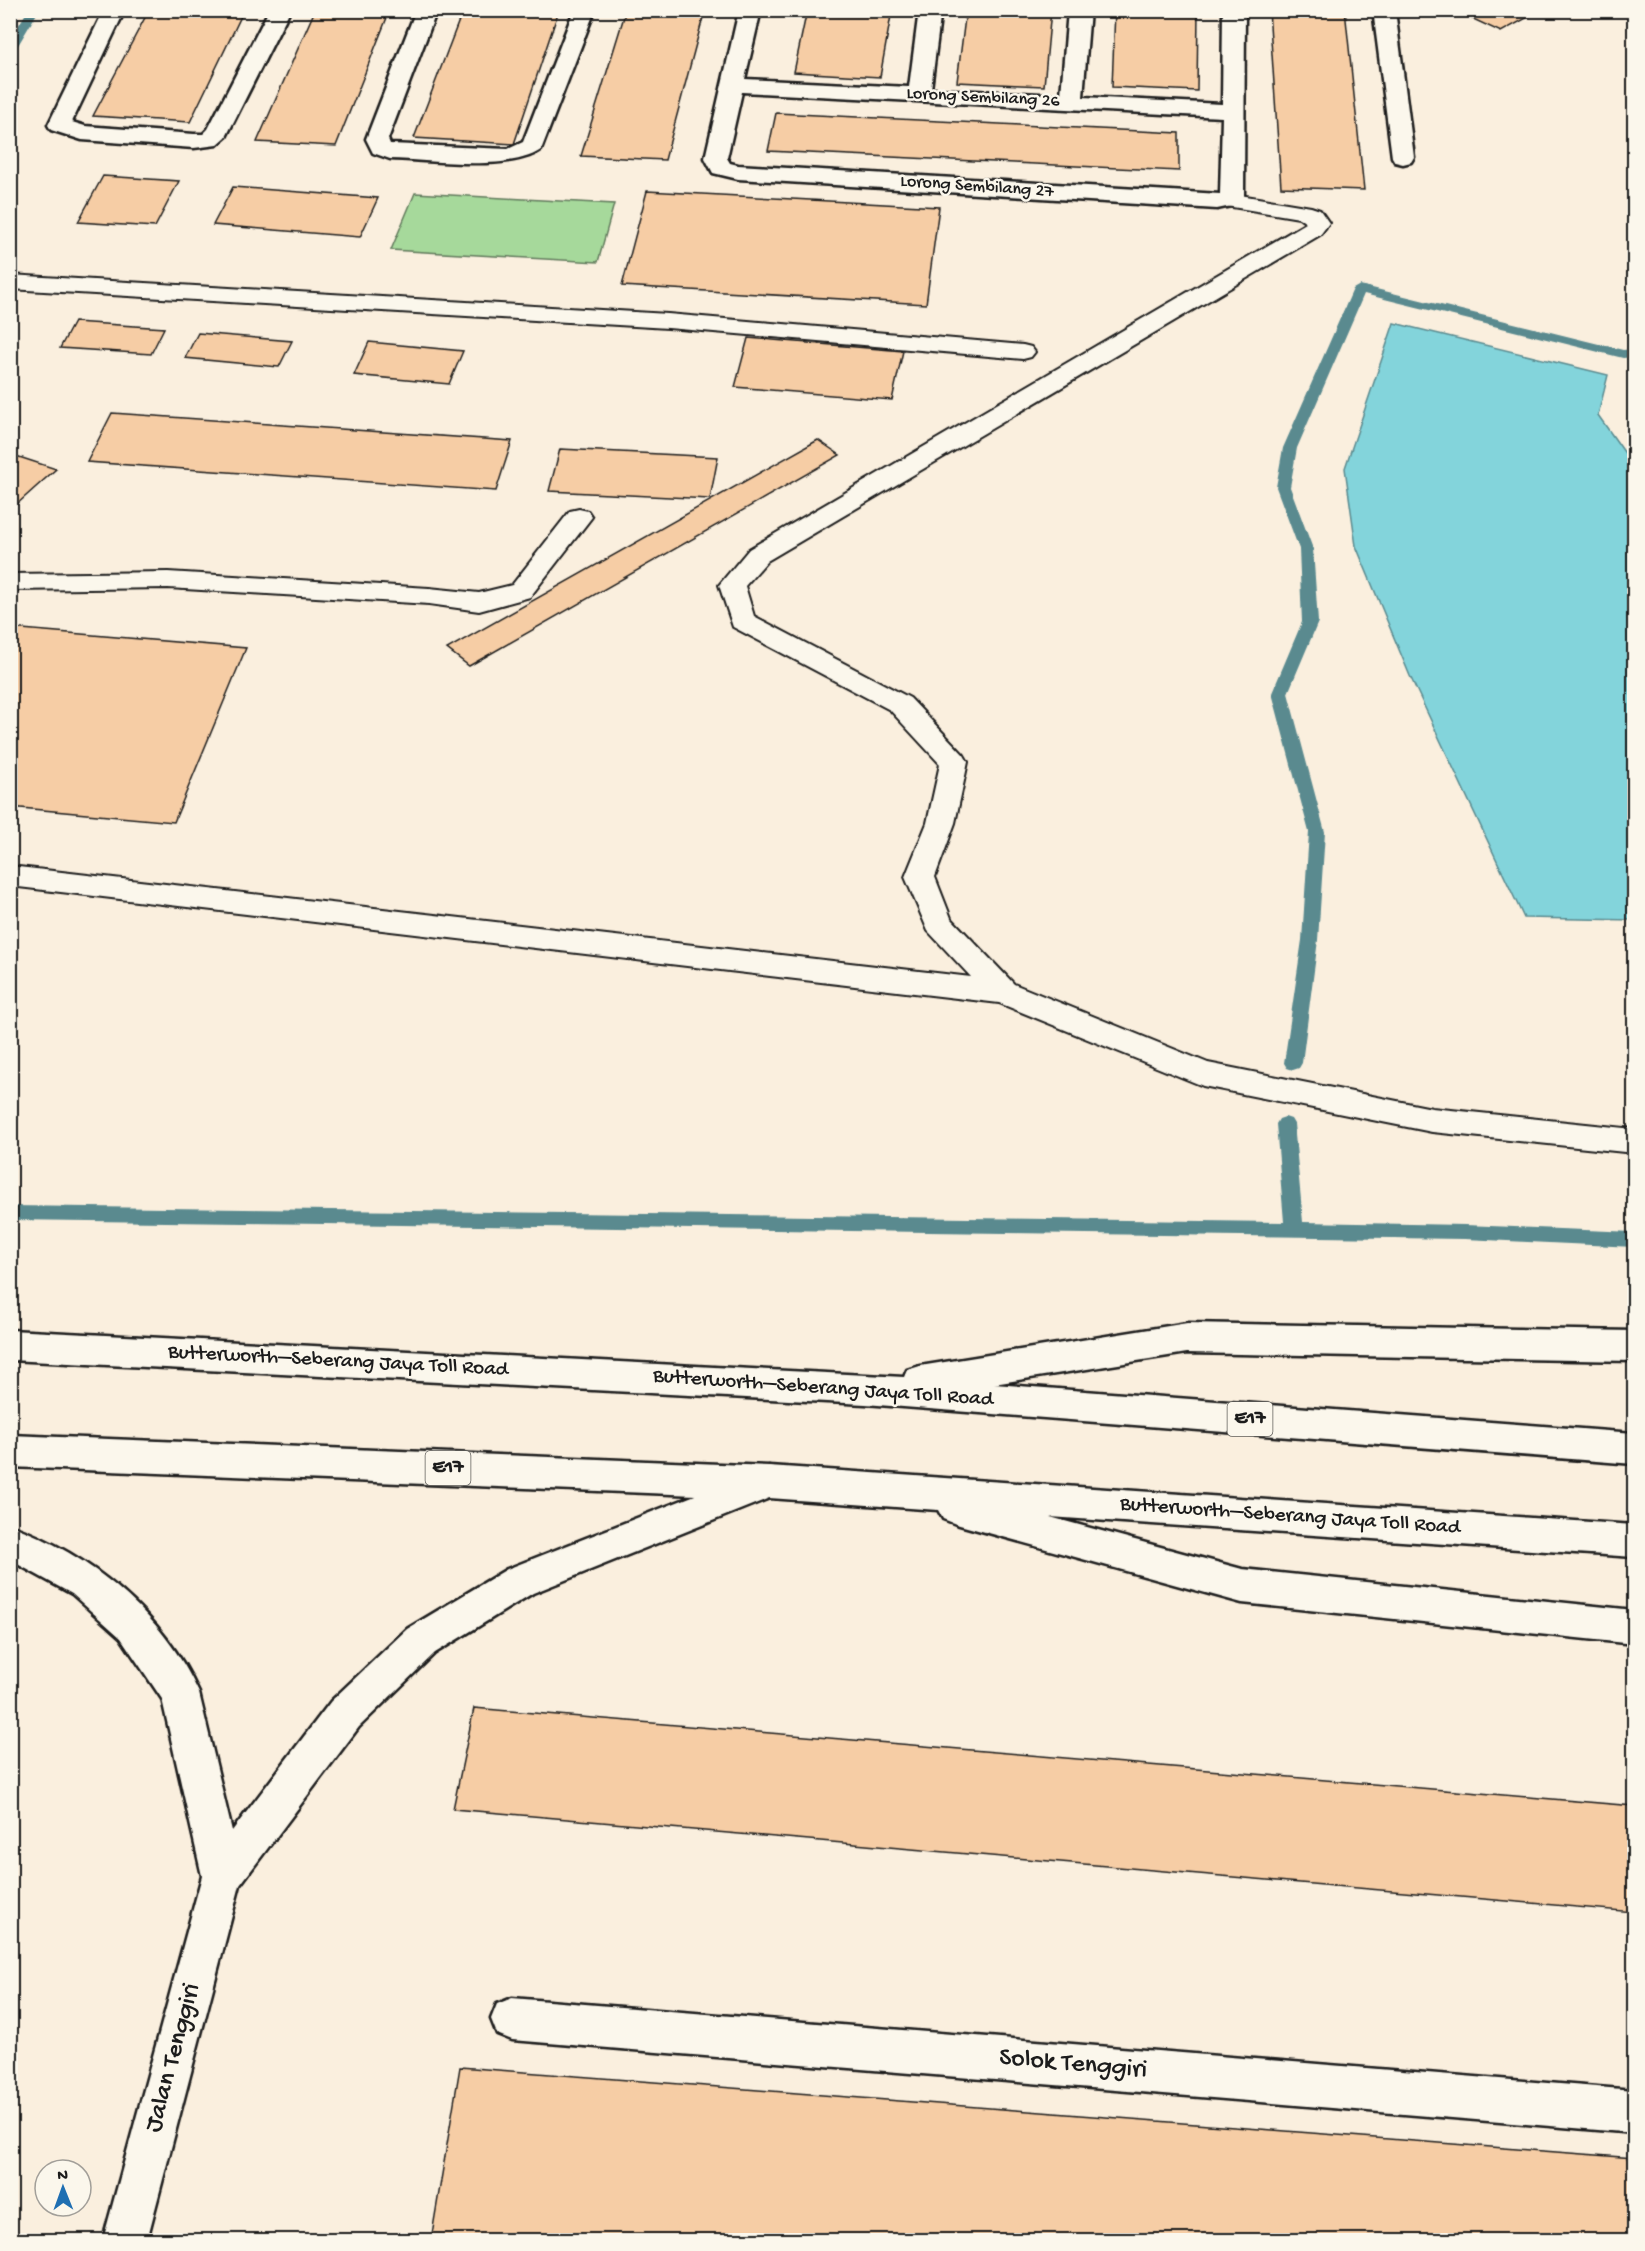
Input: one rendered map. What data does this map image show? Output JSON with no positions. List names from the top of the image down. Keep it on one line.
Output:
{"streets":{"main road":["Lorong Sembilang 26","Lorong Sembilang 27","Butterworth–Seberang Jaya Toll Road","E17","Jalan Tenggiri","Solok Tenggiri"]},"crossings":[["Lorong Sembilang 26","Lorong Sembilang 27"]],"north":"top"}
